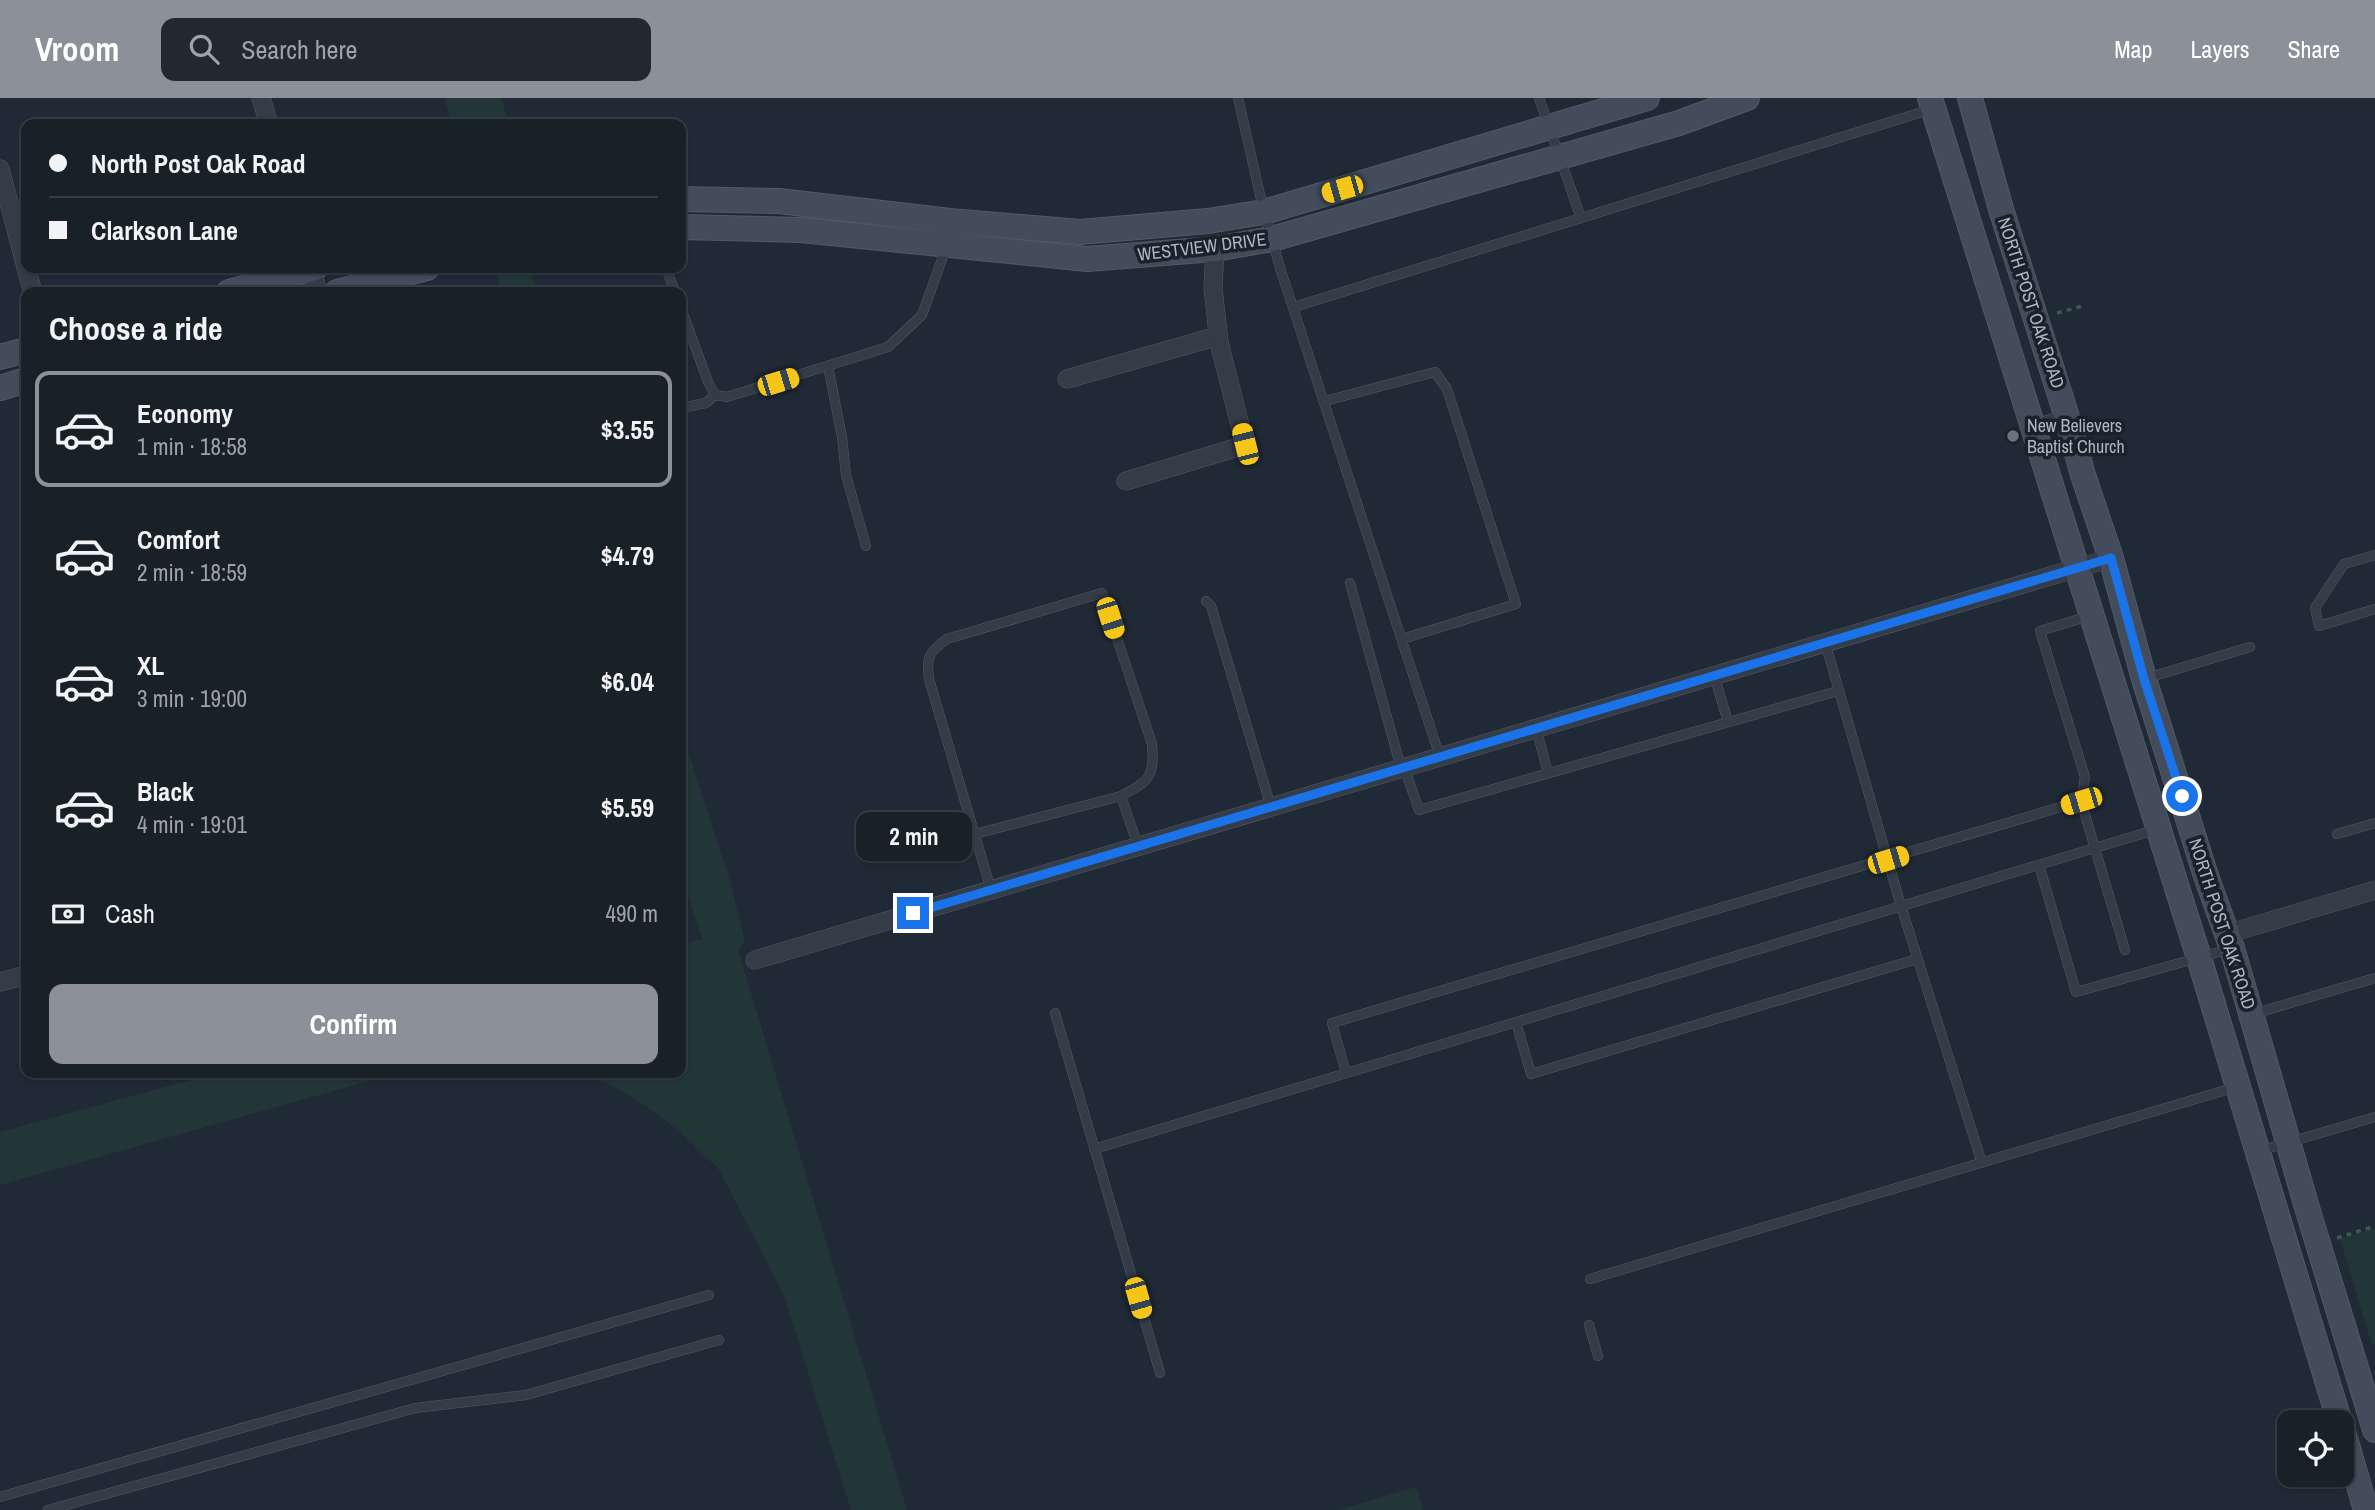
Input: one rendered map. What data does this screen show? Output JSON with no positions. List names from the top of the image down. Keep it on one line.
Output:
{"streets":{"main road":["WESTVIEW DRIVE","NORTH POST OAK ROAD"]},"places":["New Believers Baptist Church"],"page":{"header":"Vroom","search":"Search here","nav":["Map","Layers","Share"],"banner":["North Post Oak Road","Clarkson Lane"],"heading":"Choose a ride","list":[{"name":"Economy","note":"1 min · 18:58","value":"$3.55"},{"name":"Comfort","note":"2 min · 18:59","value":"$4.79"},{"name":"XL","note":"3 min · 19:00","value":"$6.04"},{"name":"Black","note":"4 min · 19:01","value":"$5.59"}],"bubble":"2 min","pay":["Cash","490 m"],"buttons":"Confirm"}}
